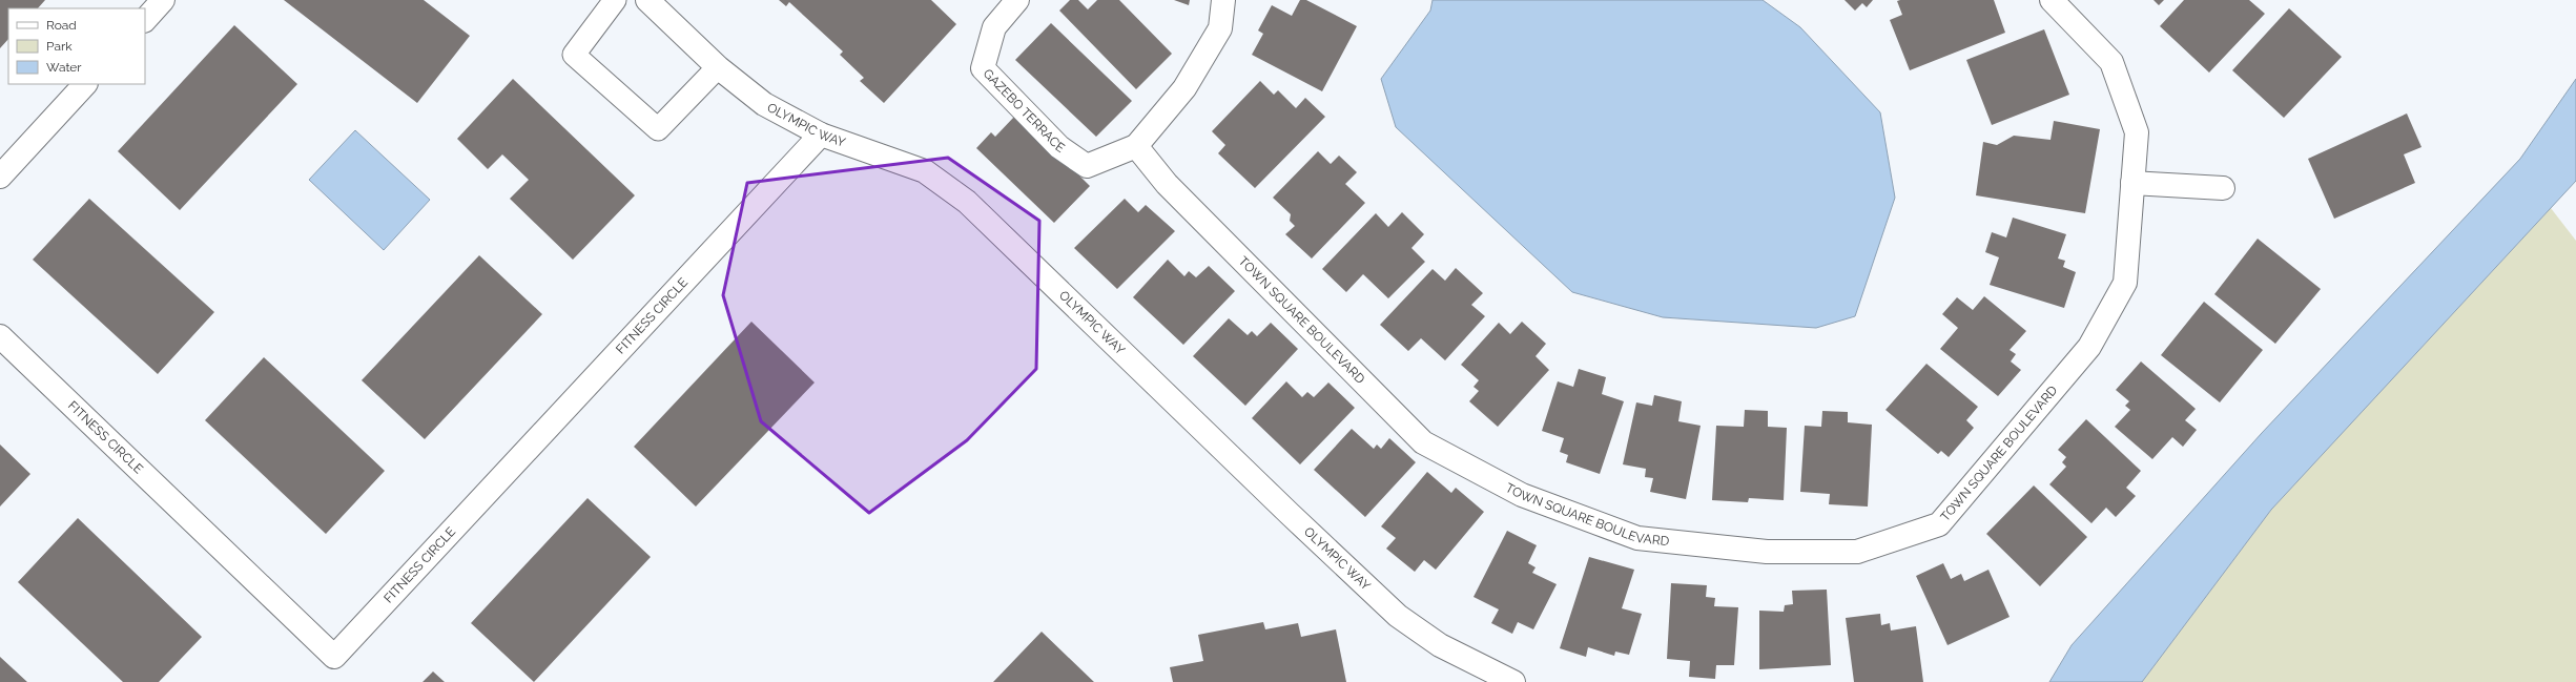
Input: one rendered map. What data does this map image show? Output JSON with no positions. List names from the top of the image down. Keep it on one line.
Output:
{"streets":{"street":["GAZEBO TERRACE","OLYMPIC WAY","FITNESS CIRCLE","TOWN SQUARE BOULEVARD"]},"crossings":[["GAZEBO TERRACE","TOWN SQUARE BOULEVARD"],["OLYMPIC WAY","FITNESS CIRCLE"]],"legend":["Road","Park","Water"]}
